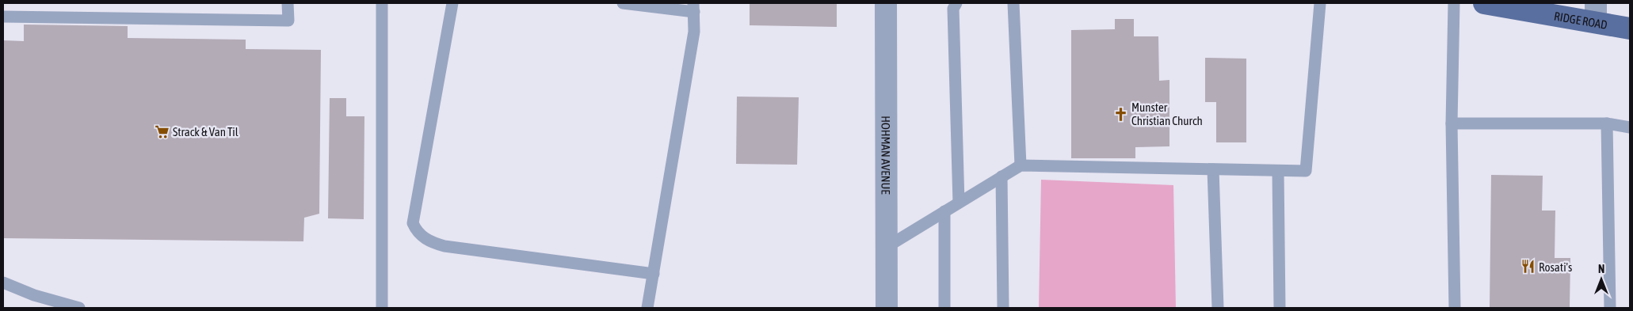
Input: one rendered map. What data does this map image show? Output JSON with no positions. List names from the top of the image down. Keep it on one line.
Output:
{"streets":{"main road":["RIDGE ROAD"],"street":["HOHMAN AVENUE"]},"places":{"church":["Munster Christian Church"],"supermarket":["Strack & Van Til"],"restaurant":["Rosati's"]},"north":"top"}
